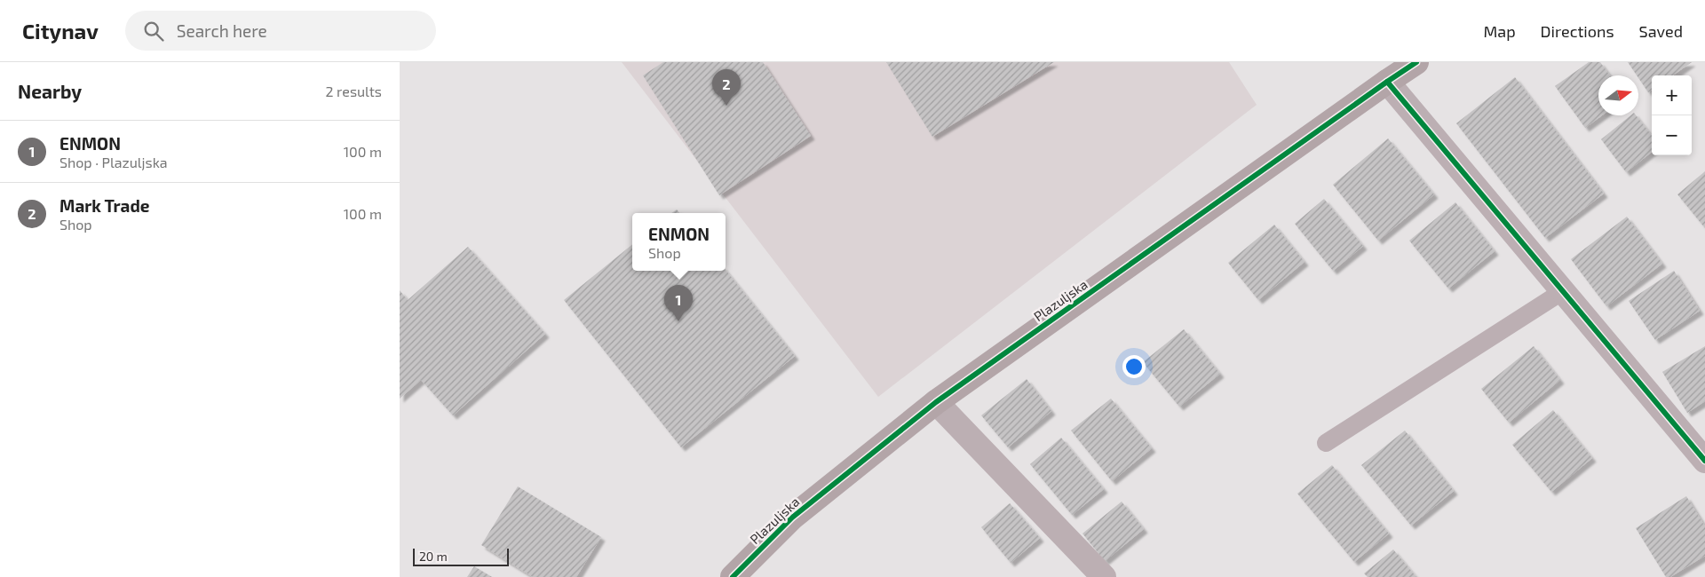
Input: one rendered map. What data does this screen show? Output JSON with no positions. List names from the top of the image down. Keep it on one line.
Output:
{"streets":{"main road":["Plazuljska"]},"scale_bar":"20 m","north":"right","page":{"header":"Citynav","search":"Search here","nav":["Map","Directions","Saved"],"heading":["Nearby","2 results"],"pins":["2","1"],"map_buttons":["+","−"],"list":[{"mark":"1","name":"ENMON","note":"Shop · Plazuljska","value":"100 m"},{"mark":"2","name":"Mark Trade","note":"Shop","value":"100 m"}],"popup":["ENMON","Shop"],"scale":"20 m"}}
